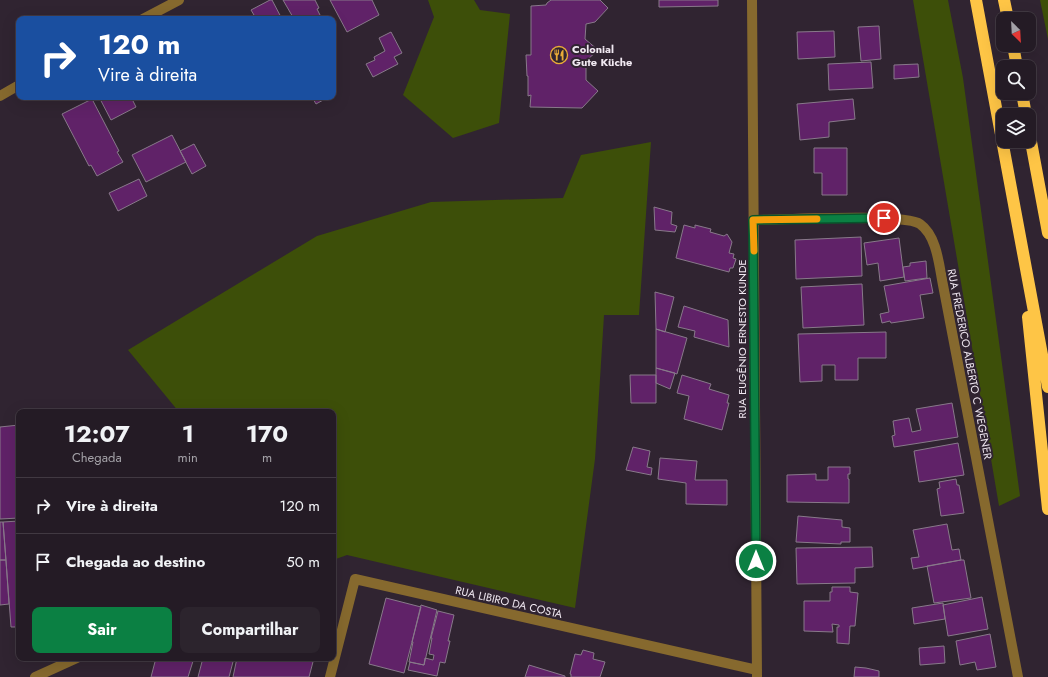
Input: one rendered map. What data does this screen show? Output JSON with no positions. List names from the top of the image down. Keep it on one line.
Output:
{"streets":{"street":["RUA EUGÊNIO ERNESTO KUNDE","RUA FREDERICO ALBERTO C WEGENER","RUA LIBIRO DA COSTA"]},"crossings":[["RUA EUGÊNIO ERNESTO KUNDE","RUA FREDERICO ALBERTO C WEGENER"],["RUA EUGÊNIO ERNESTO KUNDE","RUA LIBIRO DA COSTA"]],"places":{"restaurant":["Colonial Gute Küche"]},"north":"bottom right","page":{"turn":["120 m","Vire à direita"],"eta":["12:07","Chegada","1","min","170","m"],"list":[{"name":"Vire à direita","value":"120 m"},{"name":"Chegada ao destino","value":"50 m"}],"buttons":["Sair","Compartilhar"]}}
